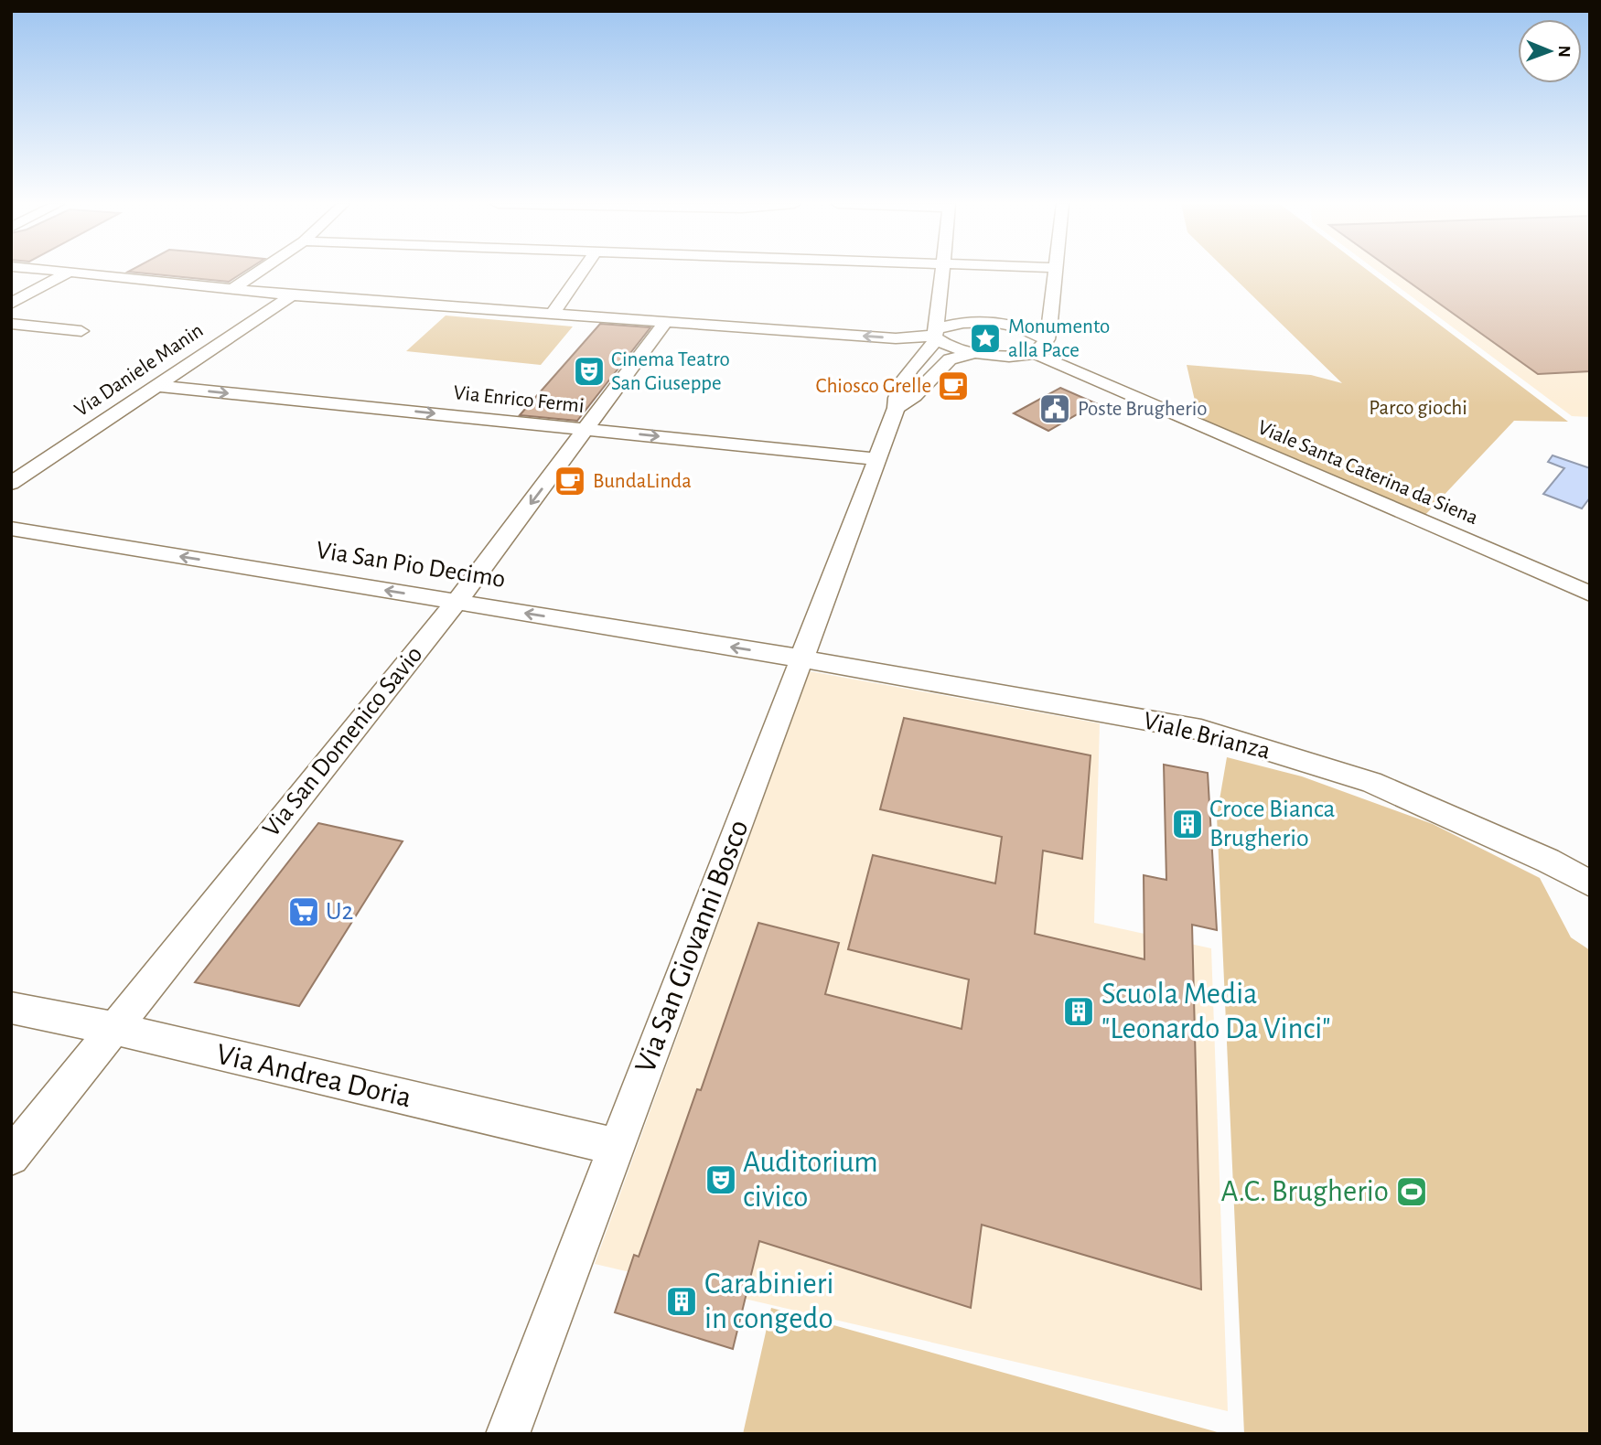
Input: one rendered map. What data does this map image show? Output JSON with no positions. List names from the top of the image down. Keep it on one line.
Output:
{"streets":{"street":["Via Daniele Manin","Via Enrico Fermi","Viale Santa Caterina da Siena","Via San Pio Decimo","Viale Brianza","Via San Domenico Savio","Via San Giovanni Bosco","Via Andrea Doria"]},"crossings":[["Via Daniele Manin","Via Enrico Fermi"],["Via Daniele Manin","Viale Santa Caterina da Siena"],["Via Enrico Fermi","Via San Domenico Savio"],["Via Enrico Fermi","Via San Giovanni Bosco"],["Viale Santa Caterina da Siena","Via San Domenico Savio"],["Viale Santa Caterina da Siena","Via San Giovanni Bosco"],["Via San Pio Decimo","Viale Brianza"],["Via San Pio Decimo","Via San Domenico Savio"],["Via San Pio Decimo","Via San Giovanni Bosco"],["Viale Brianza","Via San Giovanni Bosco"],["Via San Domenico Savio","Via Andrea Doria"],["Via San Giovanni Bosco","Via Andrea Doria"]],"one_way":["Via Enrico Fermi","Via San Pio Decimo"],"parks":["Parco giochi"],"places":{"place":["Monumento alla Pace"],"theatre":["Cinema Teatro San Giuseppe","Auditorium civico"],"cafe":["Chiosco Grelle","BundaLinda"],"public building":["Poste Brugherio"],"building":["Croce Bianca Brugherio","Scuola Media \"Leonardo Da Vinci\"","Carabinieri in congedo"],"supermarket":["U2"],"sports":["A.C. Brugherio"]},"north":"right"}
